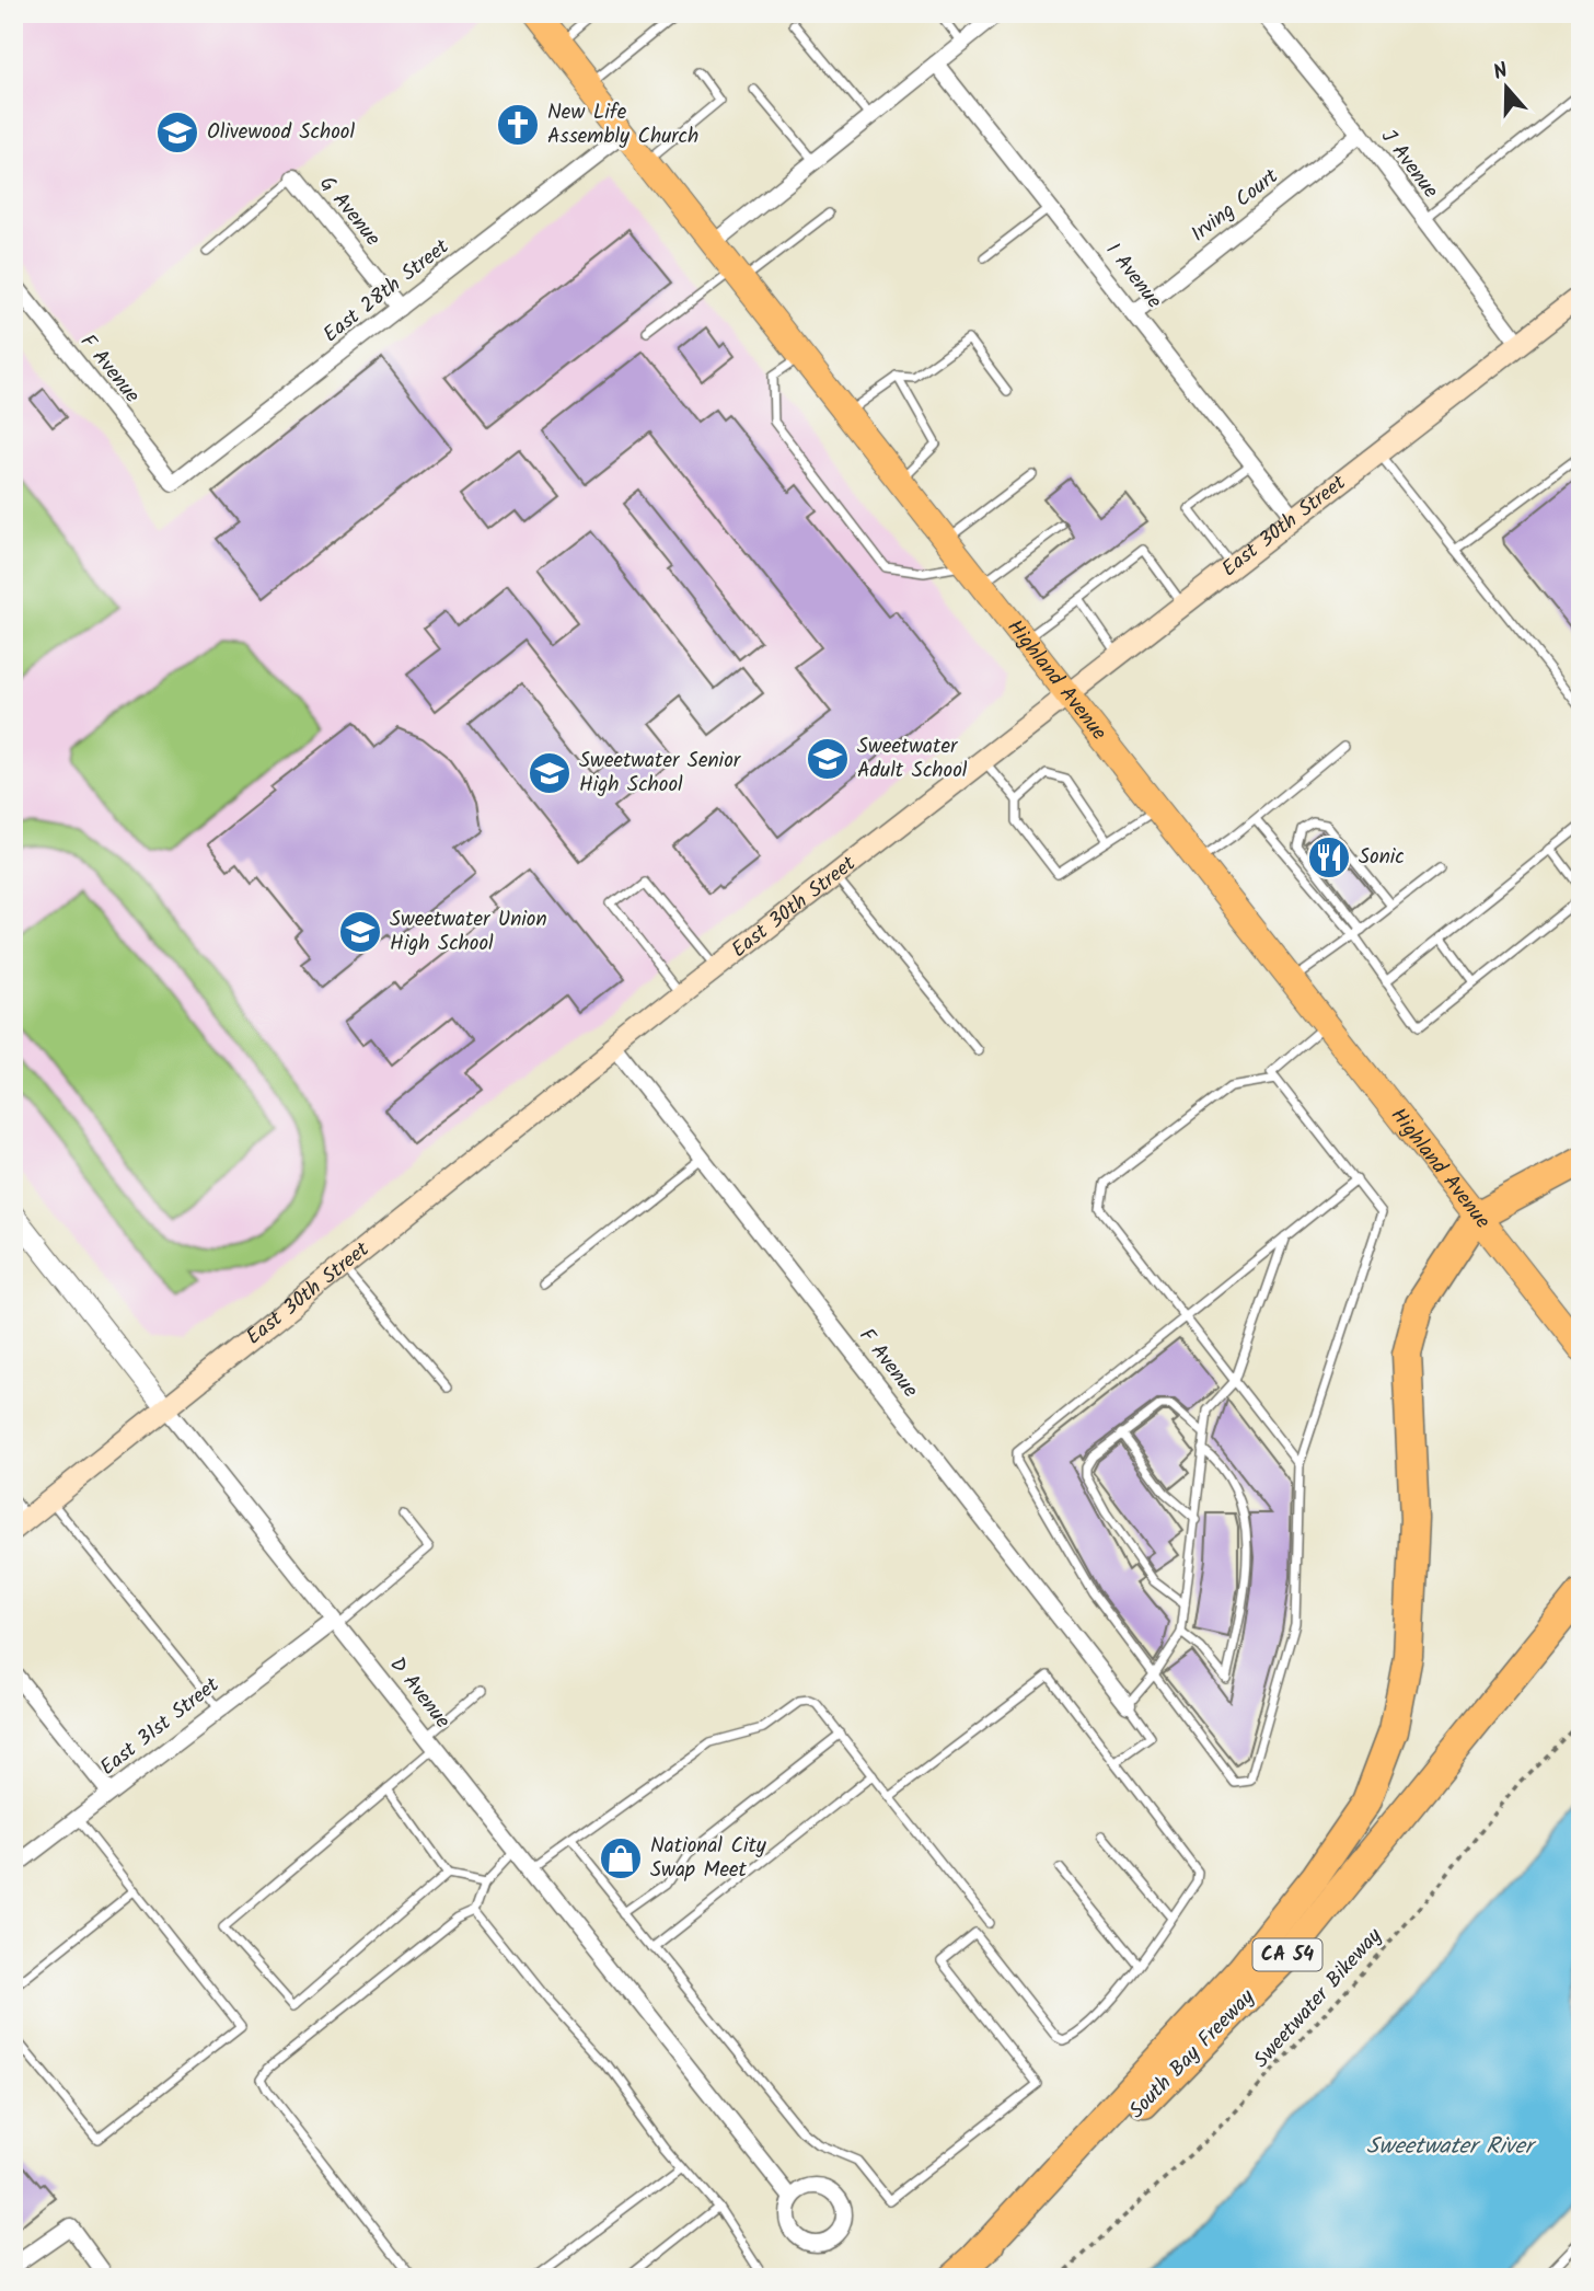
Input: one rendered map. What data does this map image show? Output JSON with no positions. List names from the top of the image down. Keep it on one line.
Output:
{"streets":{"highway":["CA 54","South Bay Freeway"],"main road":["East 30th Street","Highland Avenue"],"street":["J Avenue","Irving Court","G Avenue","I Avenue","East 28th Street","F Avenue","D Avenue","East 31st Street"],"path":["Sweetwater Bikeway"]},"crossings":[["J Avenue","Irving Court"],["J Avenue","East 30th Street"],["Irving Court","I Avenue"],["G Avenue","East 28th Street"],["I Avenue","East 30th Street"],["East 28th Street","F Avenue"],["East 28th Street","Highland Avenue"],["F Avenue","East 30th Street"],["East 30th Street","Highland Avenue"],["East 30th Street","D Avenue"],["D Avenue","East 31st Street"]],"water":["Sweetwater River"],"places":{"church":["New Life Assembly Church"],"school or university":["Olivewood School","Sweetwater Adult School","Sweetwater Senior High School","Sweetwater Union High School"],"restaurant":["Sonic"],"shop":["National City Swap Meet"]},"north":"top"}
